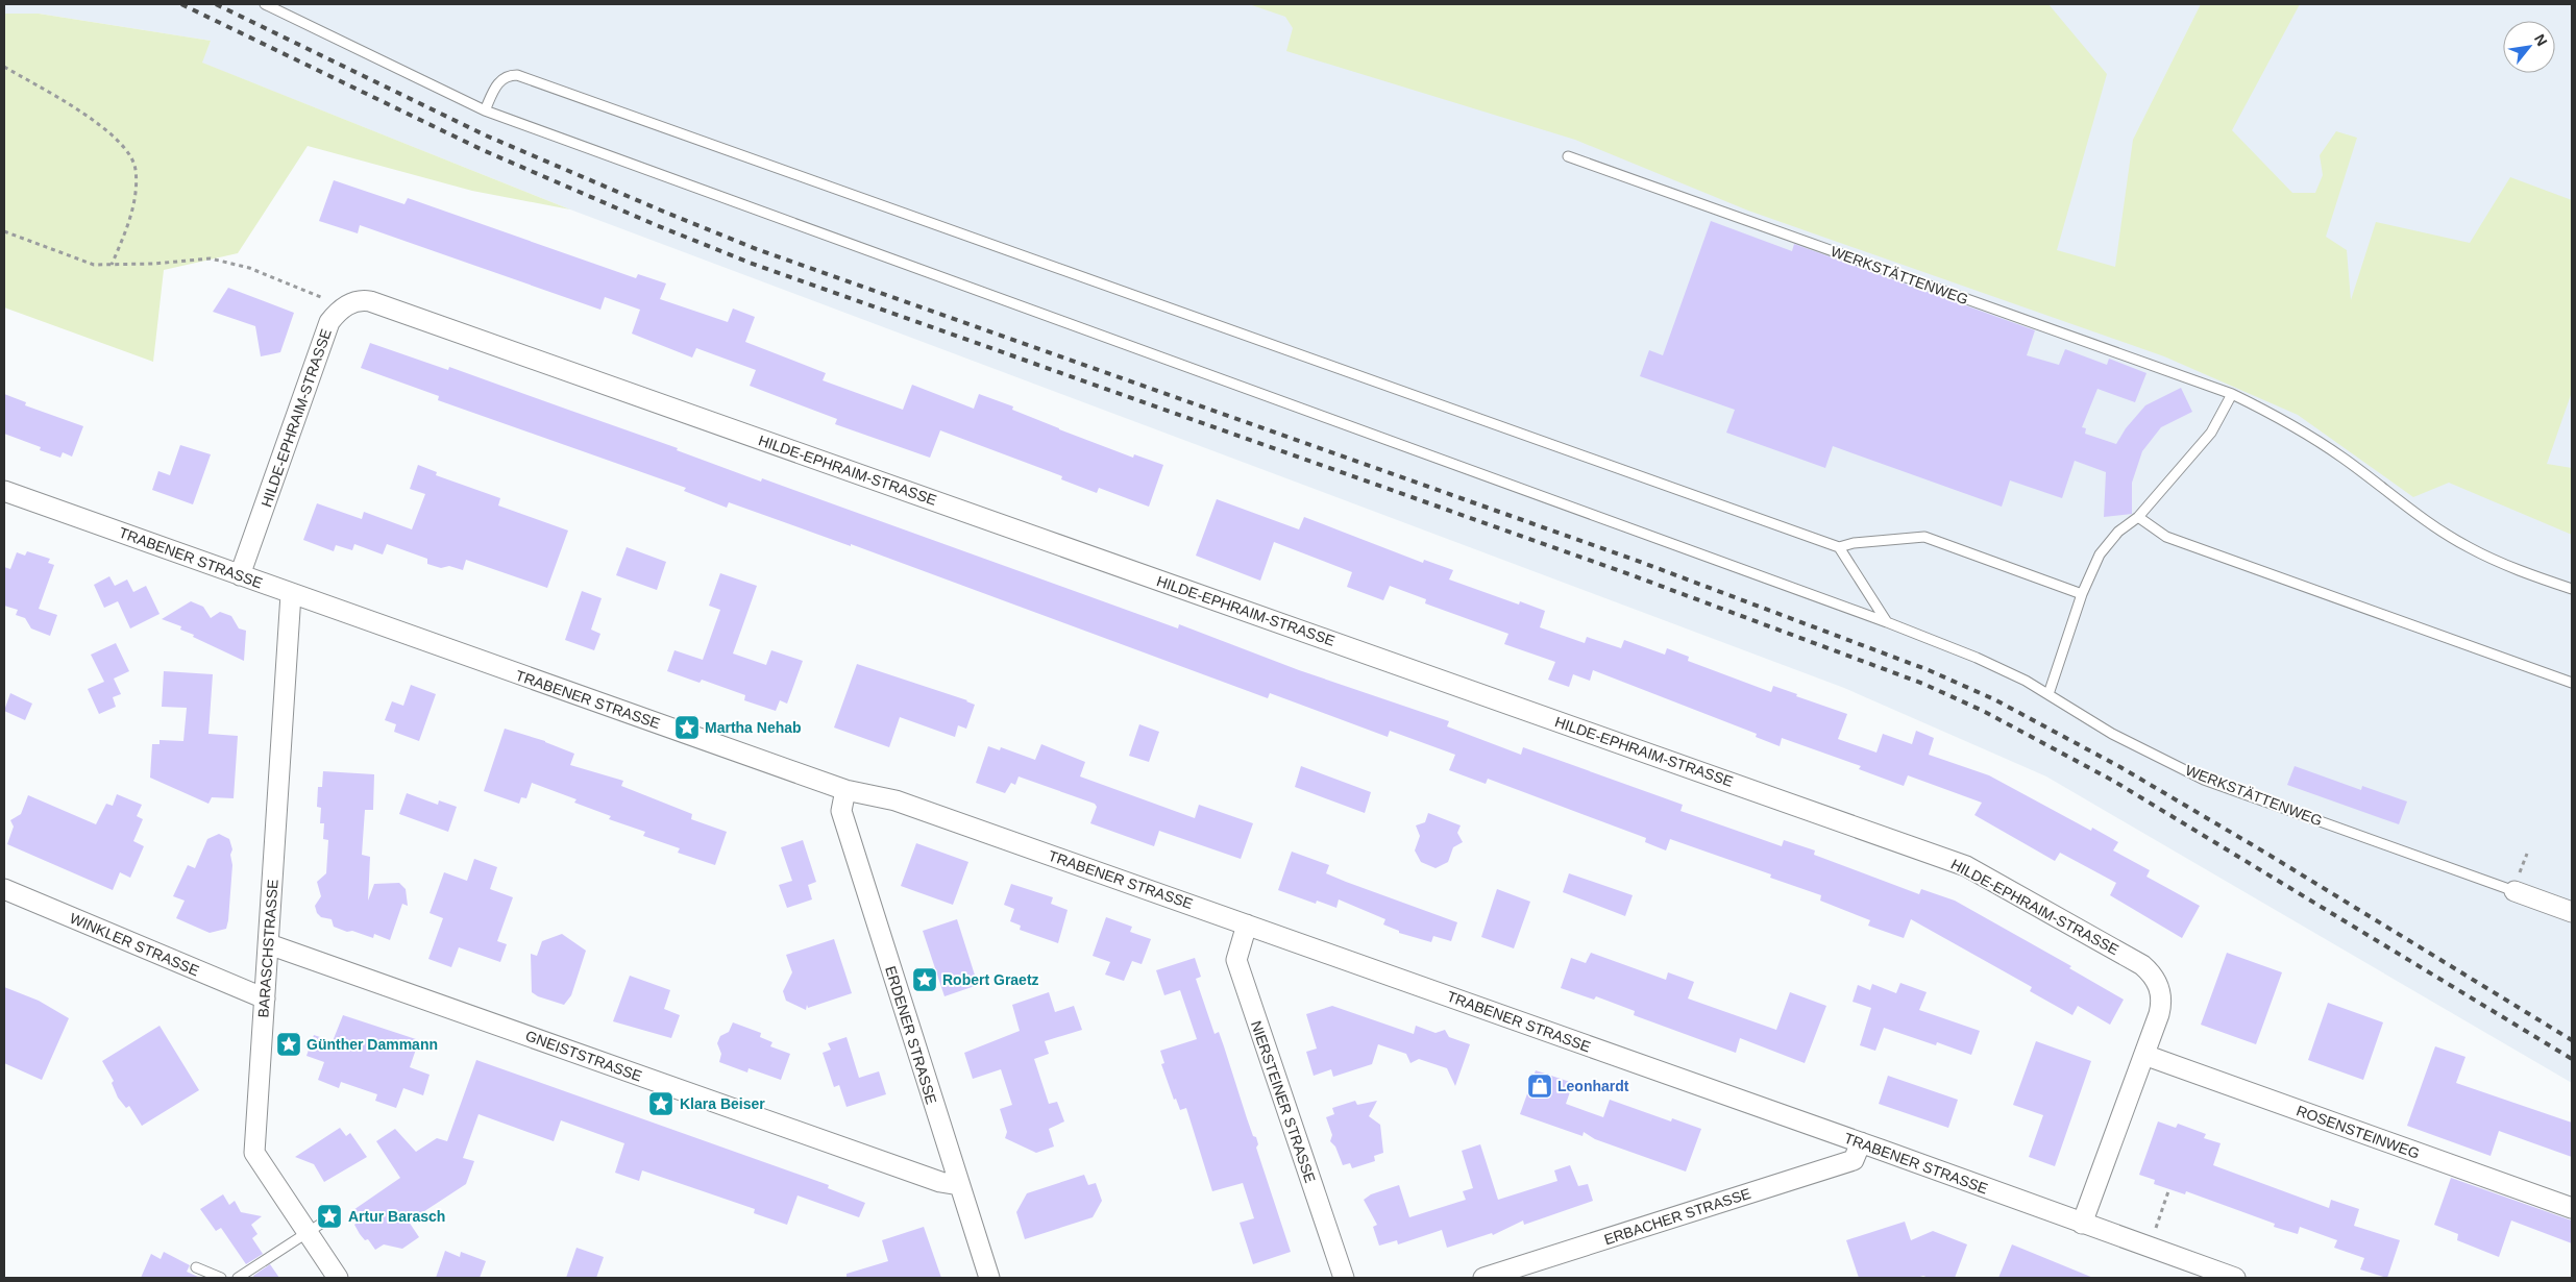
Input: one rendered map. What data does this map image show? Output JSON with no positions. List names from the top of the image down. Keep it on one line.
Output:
{"streets":{"street":["WERKSTÄTTENWEG","HILDE-EPHRAIM-STRASSE","TRABENER STRASSE","WINKLER STRASSE","BARASCHSTRASSE","ERDENER STRASSE","GNEISTSTRASSE","NIERSTEINER STRASSE","ROSENSTEINWEG","ERBACHER STRASSE"]},"crossings":[["HILDE-EPHRAIM-STRASSE","TRABENER STRASSE"],["HILDE-EPHRAIM-STRASSE","ROSENSTEINWEG"],["TRABENER STRASSE","BARASCHSTRASSE"],["TRABENER STRASSE","ERDENER STRASSE"],["TRABENER STRASSE","NIERSTEINER STRASSE"],["TRABENER STRASSE","ERBACHER STRASSE"],["WINKLER STRASSE","BARASCHSTRASSE"],["BARASCHSTRASSE","GNEISTSTRASSE"],["ERDENER STRASSE","GNEISTSTRASSE"]],"places":{"place":["Martha Nehab","Robert Graetz","Günther Dammann","Klara Beiser","Artur Barasch"],"shop":["Leonhardt"]},"north":"top right"}
